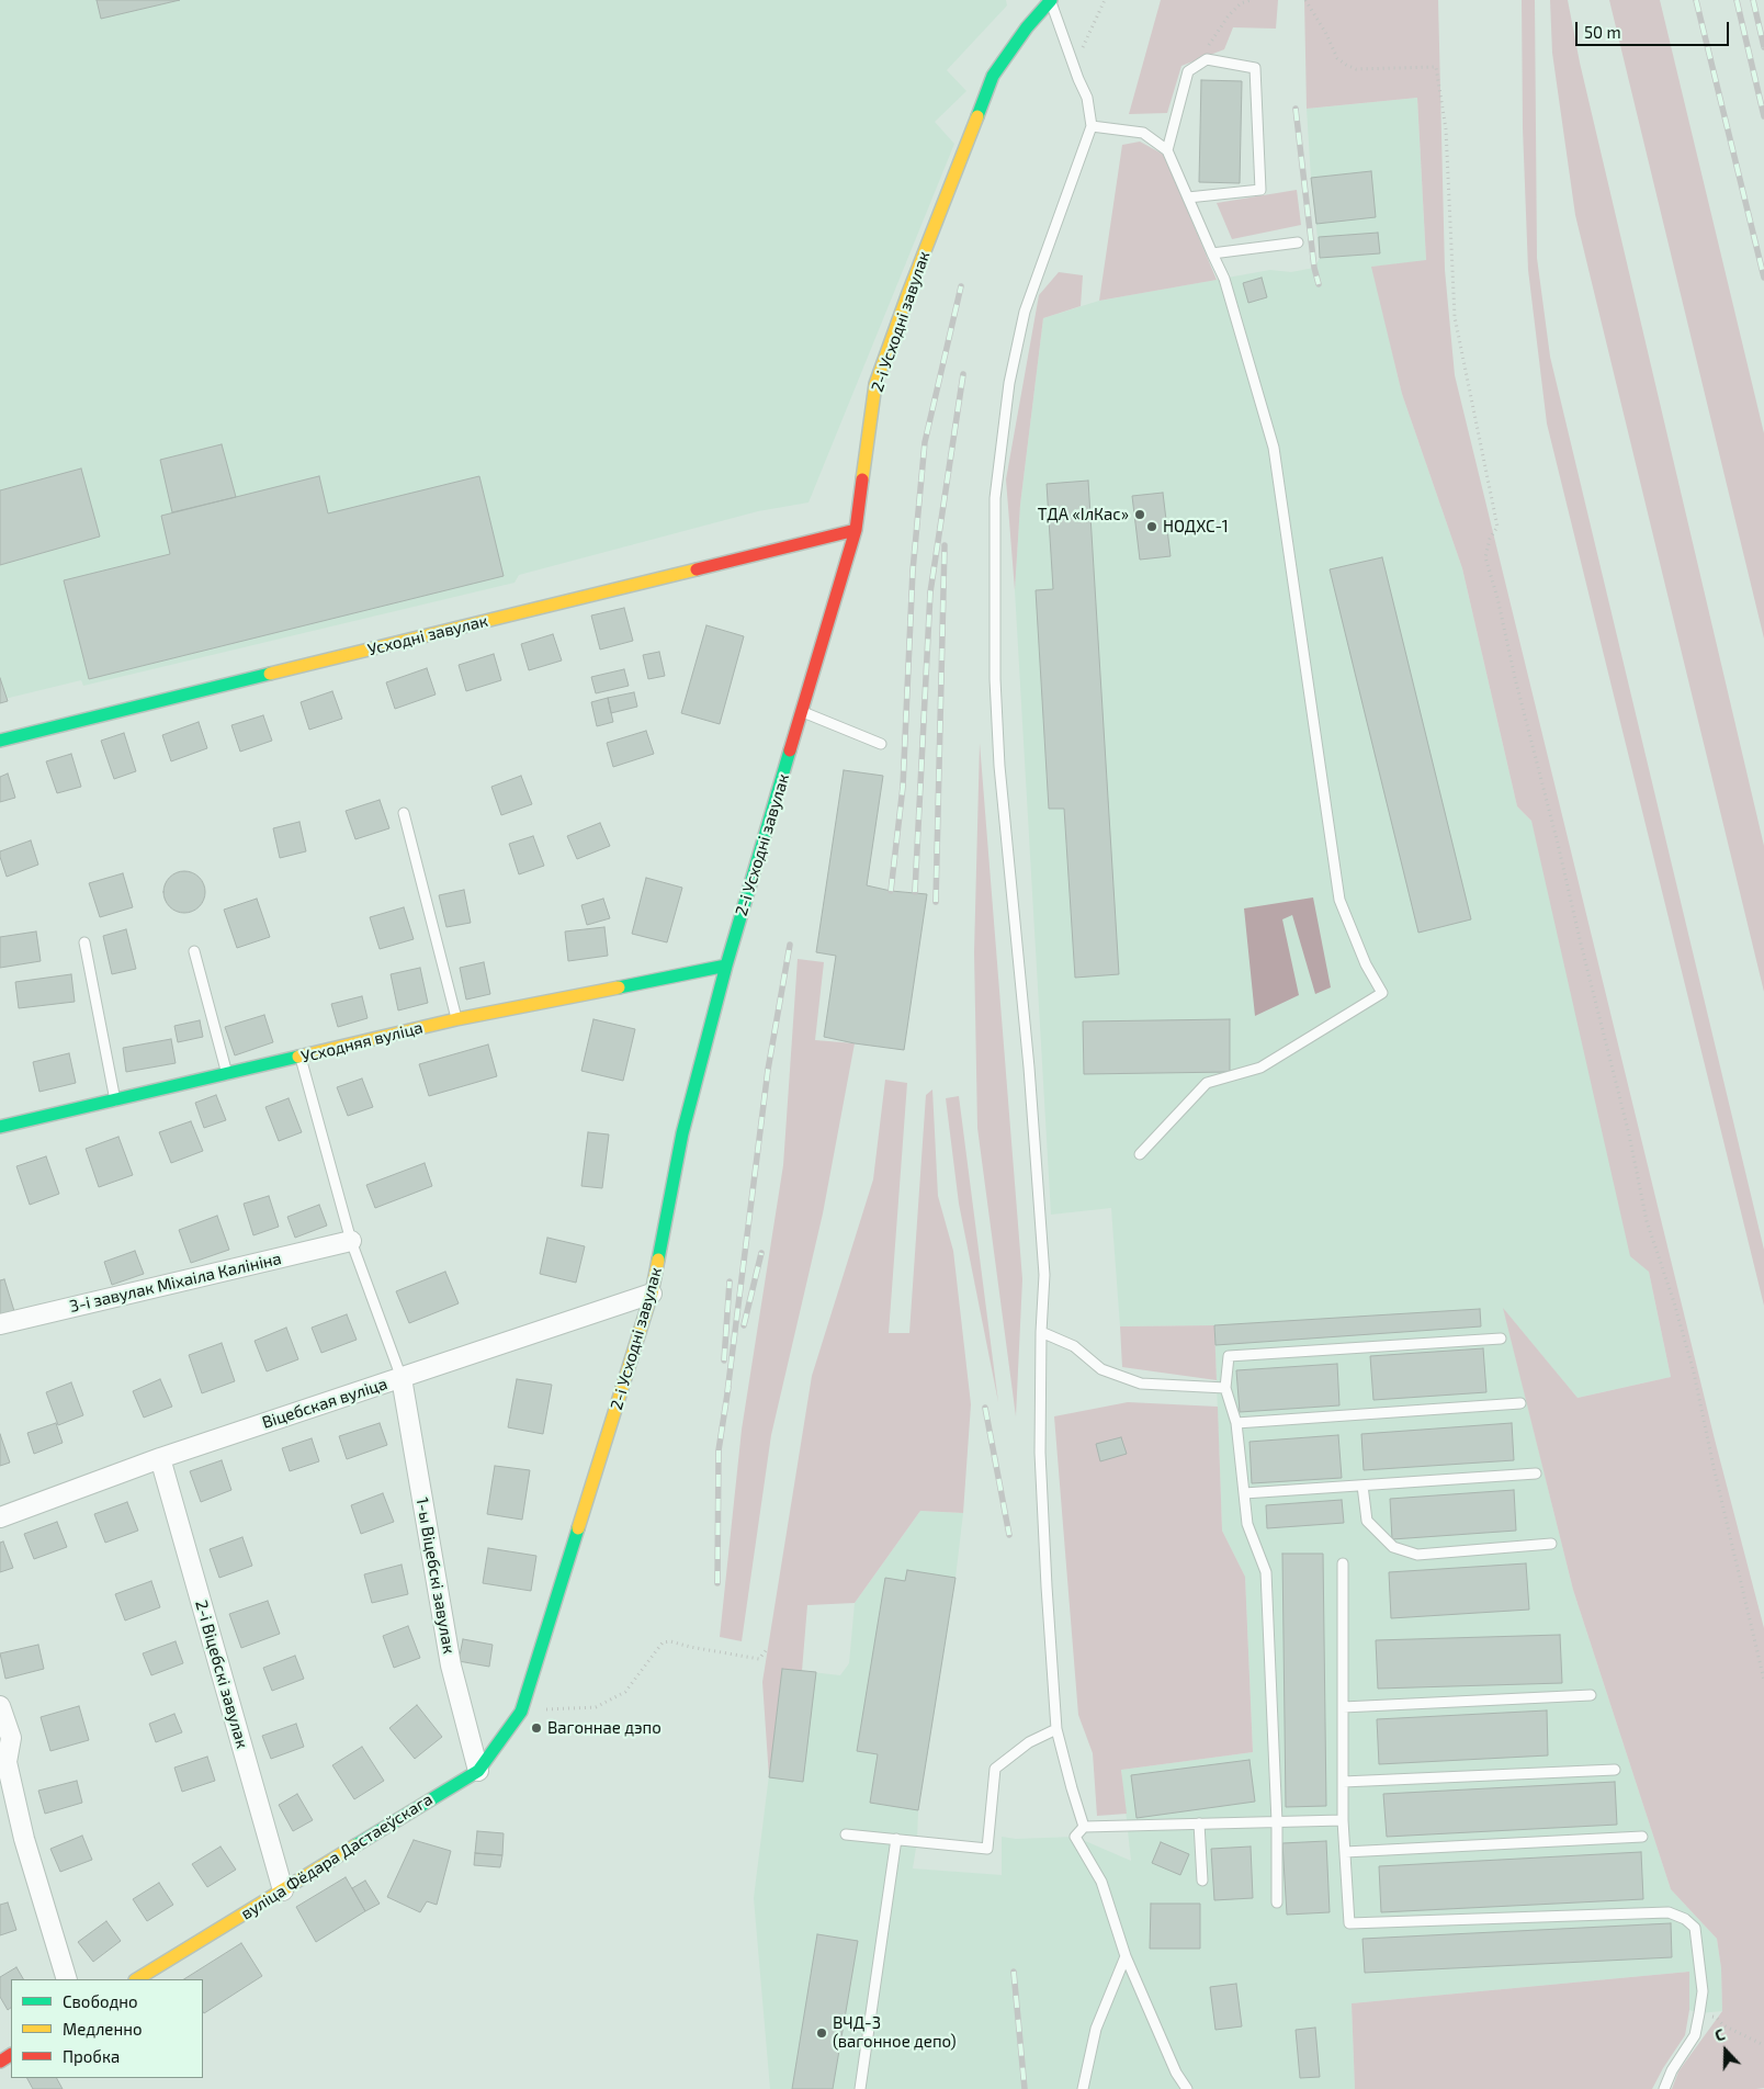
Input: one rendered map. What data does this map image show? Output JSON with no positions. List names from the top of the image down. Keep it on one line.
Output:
{"streets":{"street":["2-і Усходні завулак","Усходні завулак","Усходняя вуліца","3-і завулак Міхаіла Калініна","Віцебская вуліца","1-ы Віцебскі завулак","2-і Віцебскі завулак","вуліца Фёдара Дастаеўскага"]},"crossings":[["2-і Усходні завулак","Усходні завулак"],["2-і Усходні завулак","Усходняя вуліца"],["2-і Усходні завулак","Віцебская вуліца"],["2-і Усходні завулак","вуліца Фёдара Дастаеўскага"],["Віцебская вуліца","1-ы Віцебскі завулак"],["Віцебская вуліца","2-і Віцебскі завулак"],["1-ы Віцебскі завулак","вуліца Фёдара Дастаеўскага"],["2-і Віцебскі завулак","вуліца Фёдара Дастаеўскага"]],"places":["ТДА «ІлКас»","НОДХС-1","Вагоннае дэпо","ВЧД-3 (вагонное депо)"],"legend":["Свободно","Медленно","Пробка"],"scale_bar":"50 m","north":"top"}
